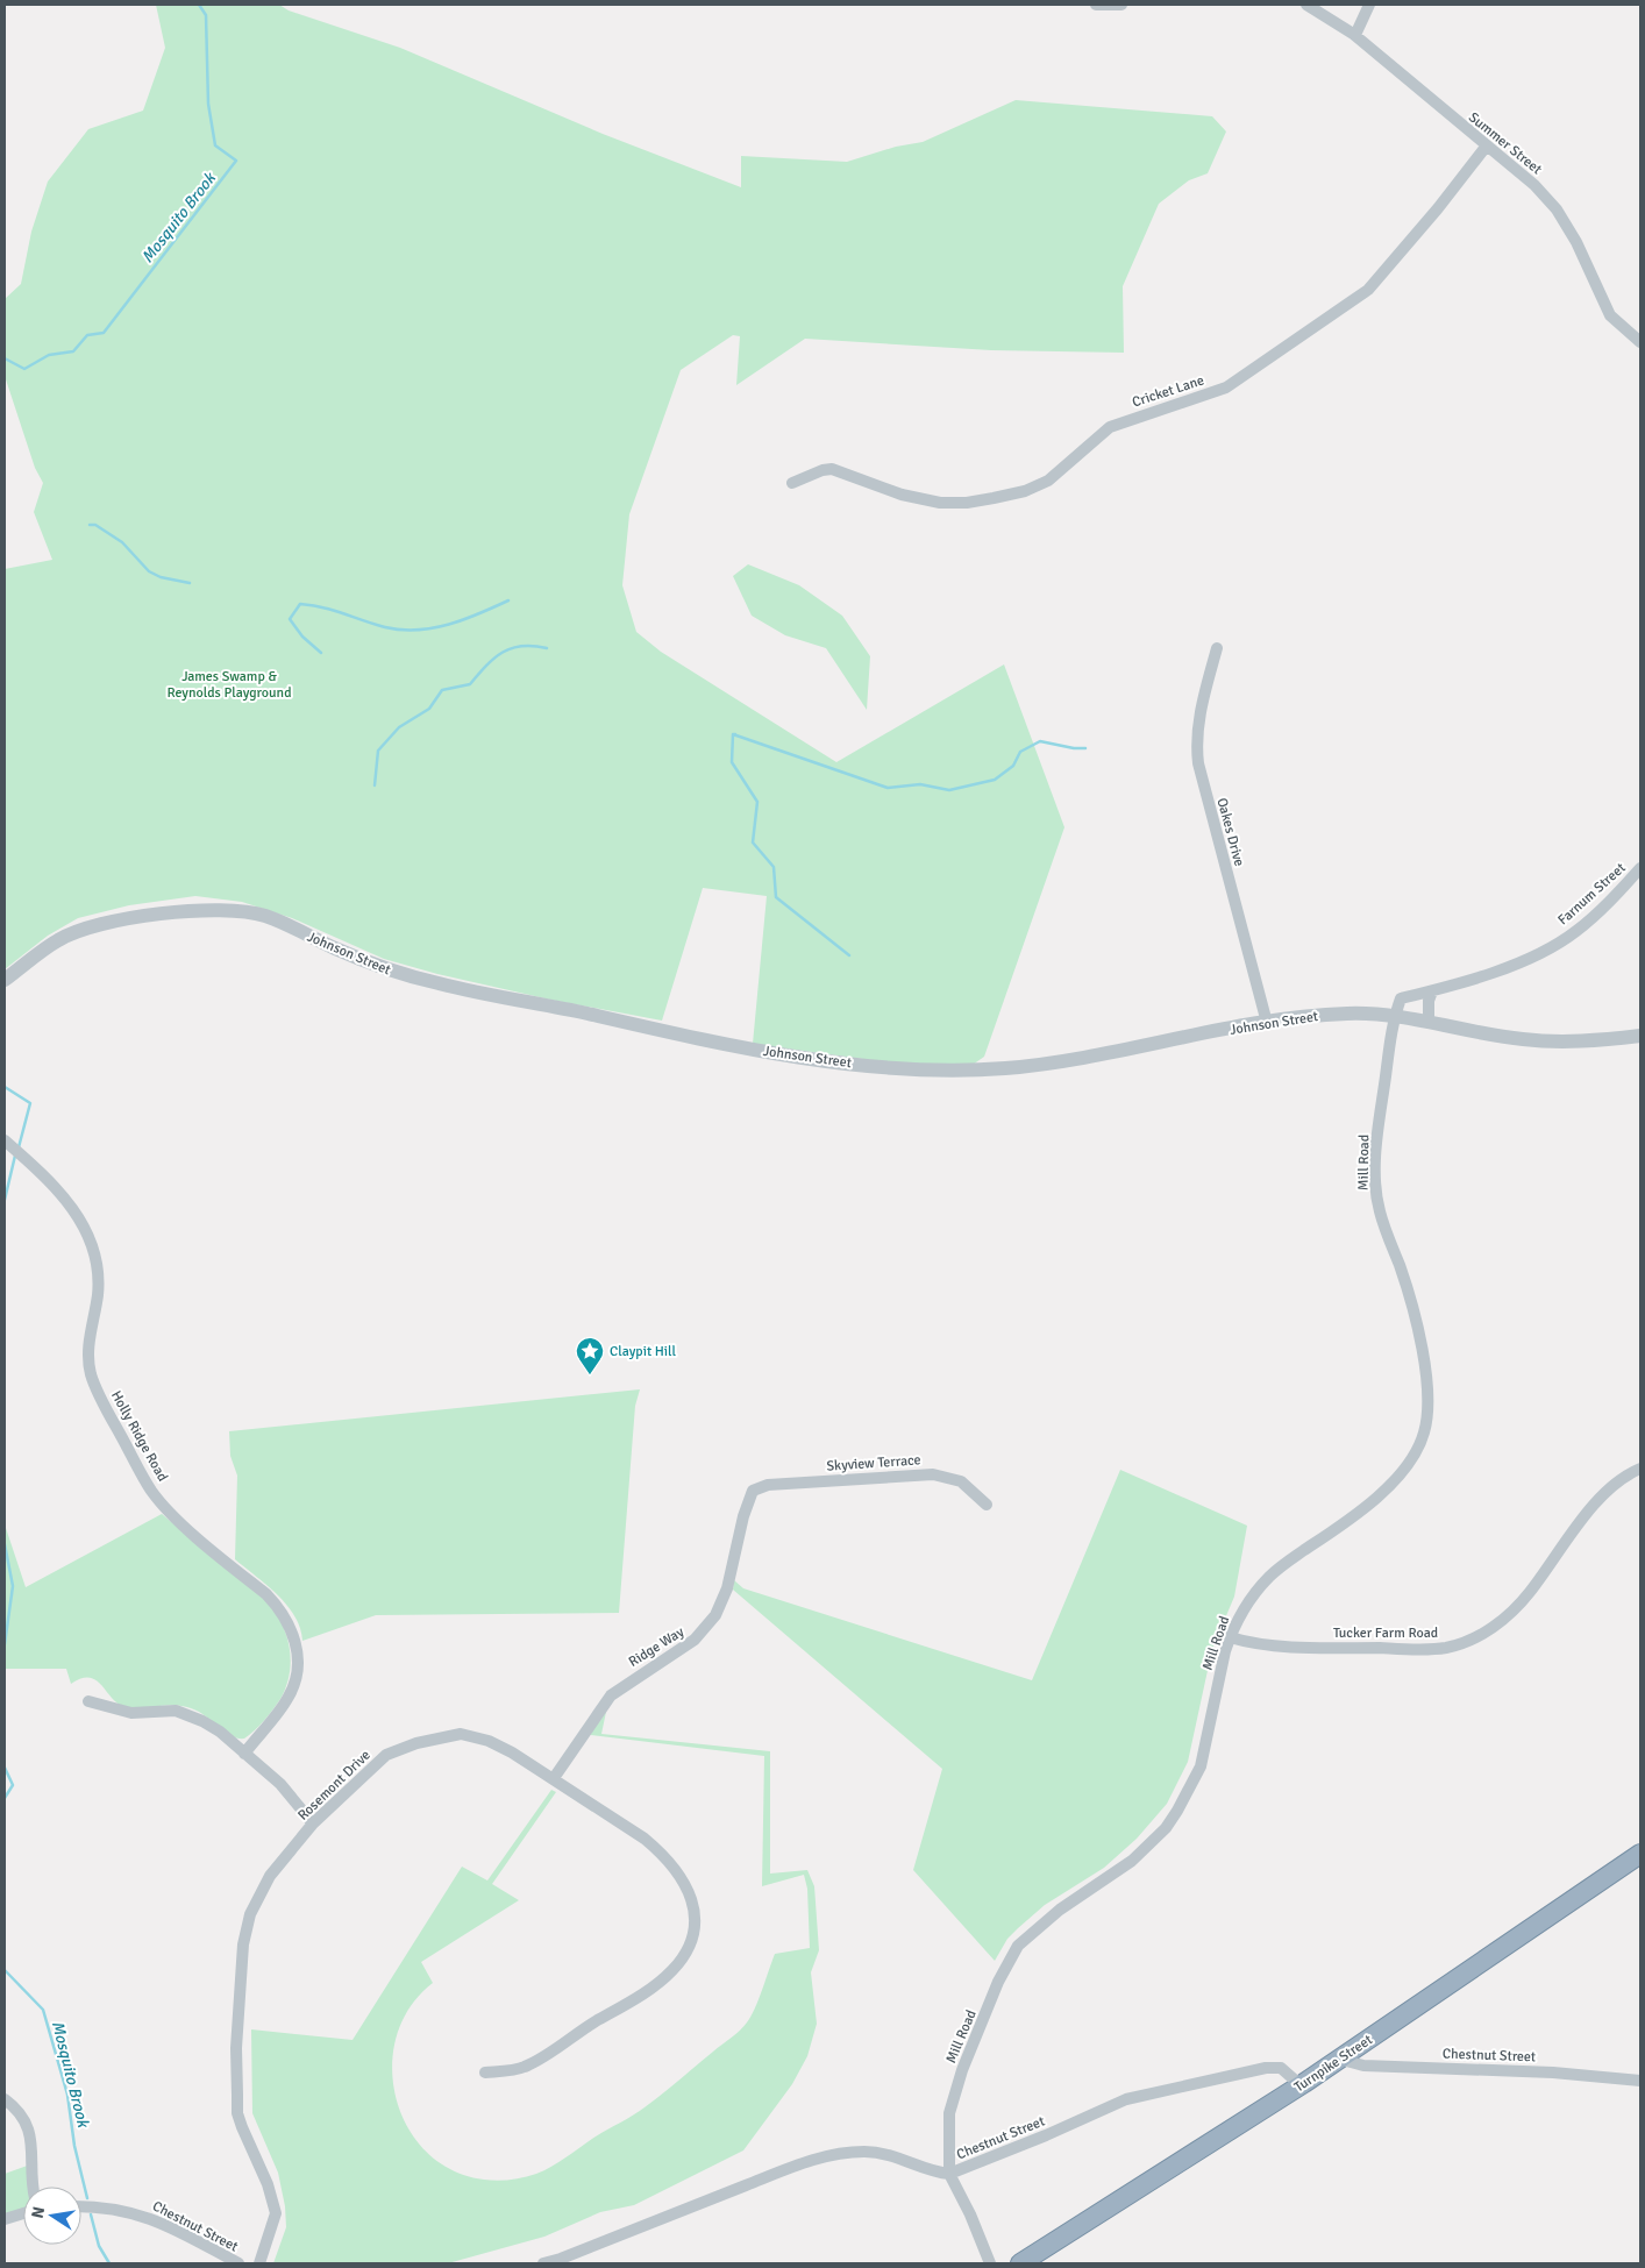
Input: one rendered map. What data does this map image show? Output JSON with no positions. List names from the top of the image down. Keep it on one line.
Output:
{"streets":{"highway":["Turnpike Street"],"street":["Summer Street","Cricket Lane","Oakes Drive","Farnum Street","Johnson Street","Mill Road","Holly Ridge Road","Skyview Terrace","Tucker Farm Road","Ridge Way","Rosemont Drive","Chestnut Street"]},"crossings":[["Summer Street","Cricket Lane"],["Oakes Drive","Johnson Street"],["Farnum Street","Johnson Street"],["Farnum Street","Mill Road"],["Johnson Street","Mill Road"],["Mill Road","Tucker Farm Road"],["Mill Road","Chestnut Street"],["Skyview Terrace","Ridge Way"],["Ridge Way","Rosemont Drive"],["Chestnut Street","Turnpike Street"]],"water":["Mosquito Brook"],"parks":["James Swamp & Reynolds Playground"],"places":{"place":["Claypit Hill"]},"north":"left"}
